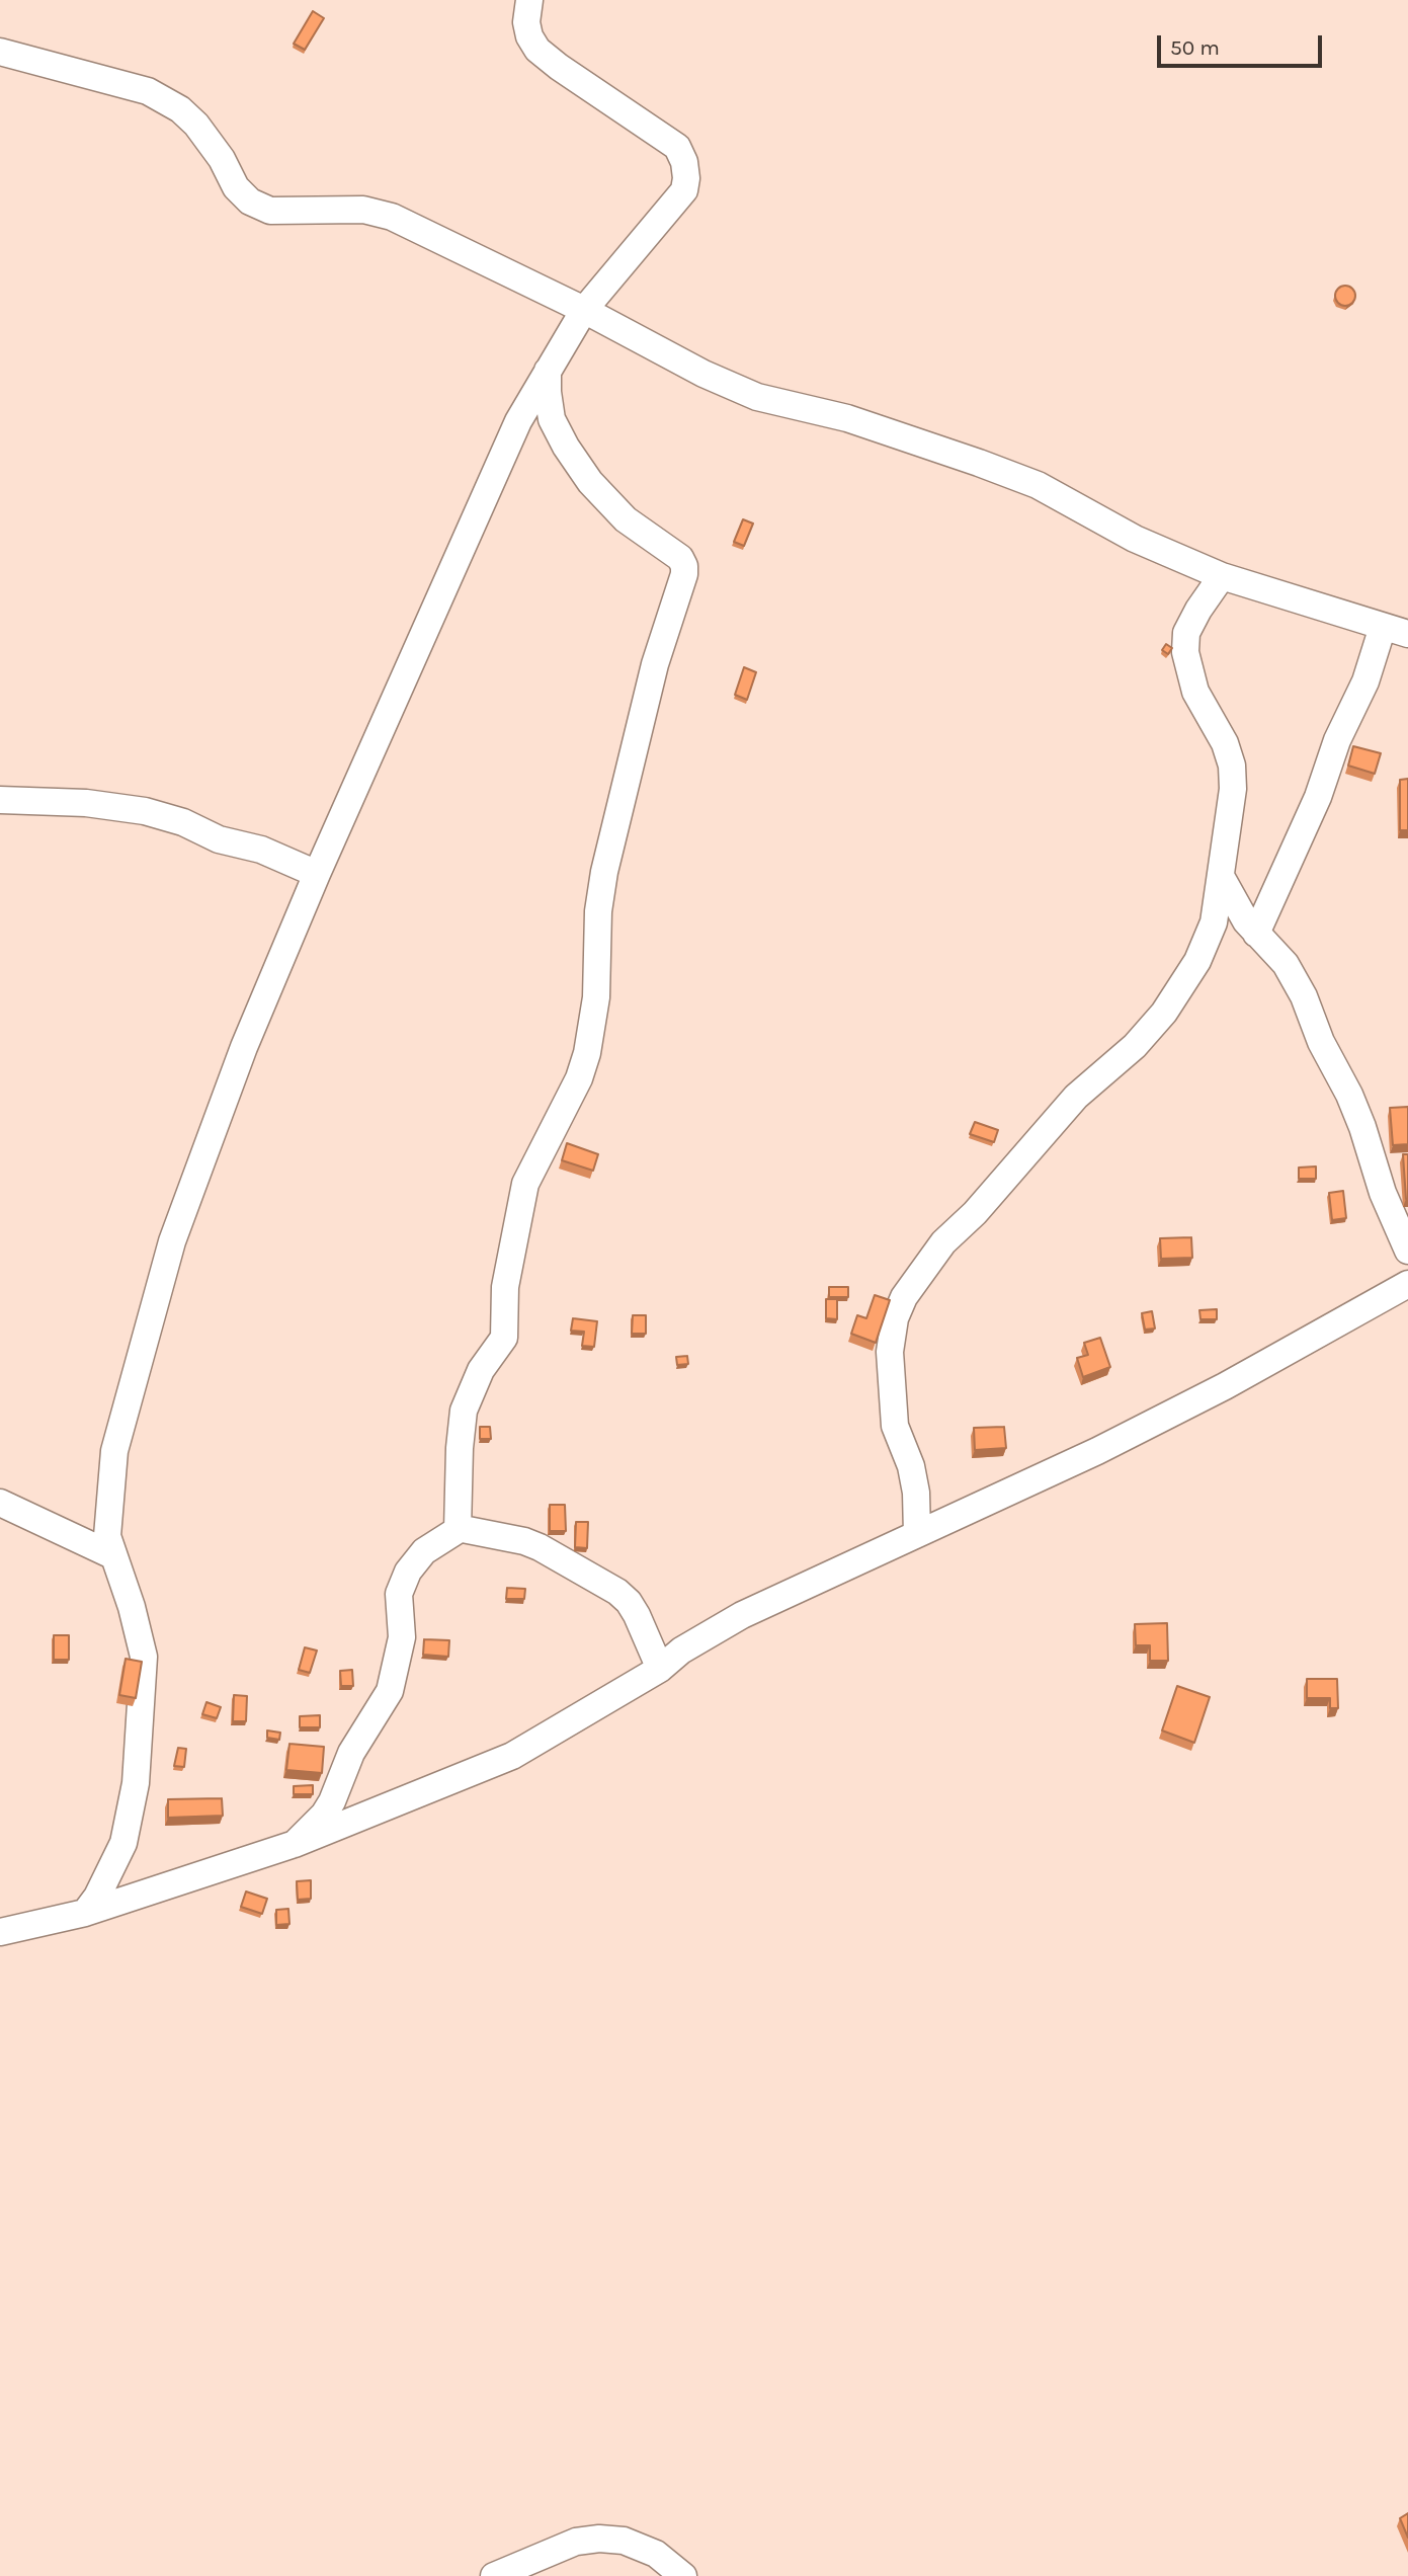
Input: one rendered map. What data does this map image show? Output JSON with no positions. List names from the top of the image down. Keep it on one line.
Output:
{"scale_bar":"50 m"}
